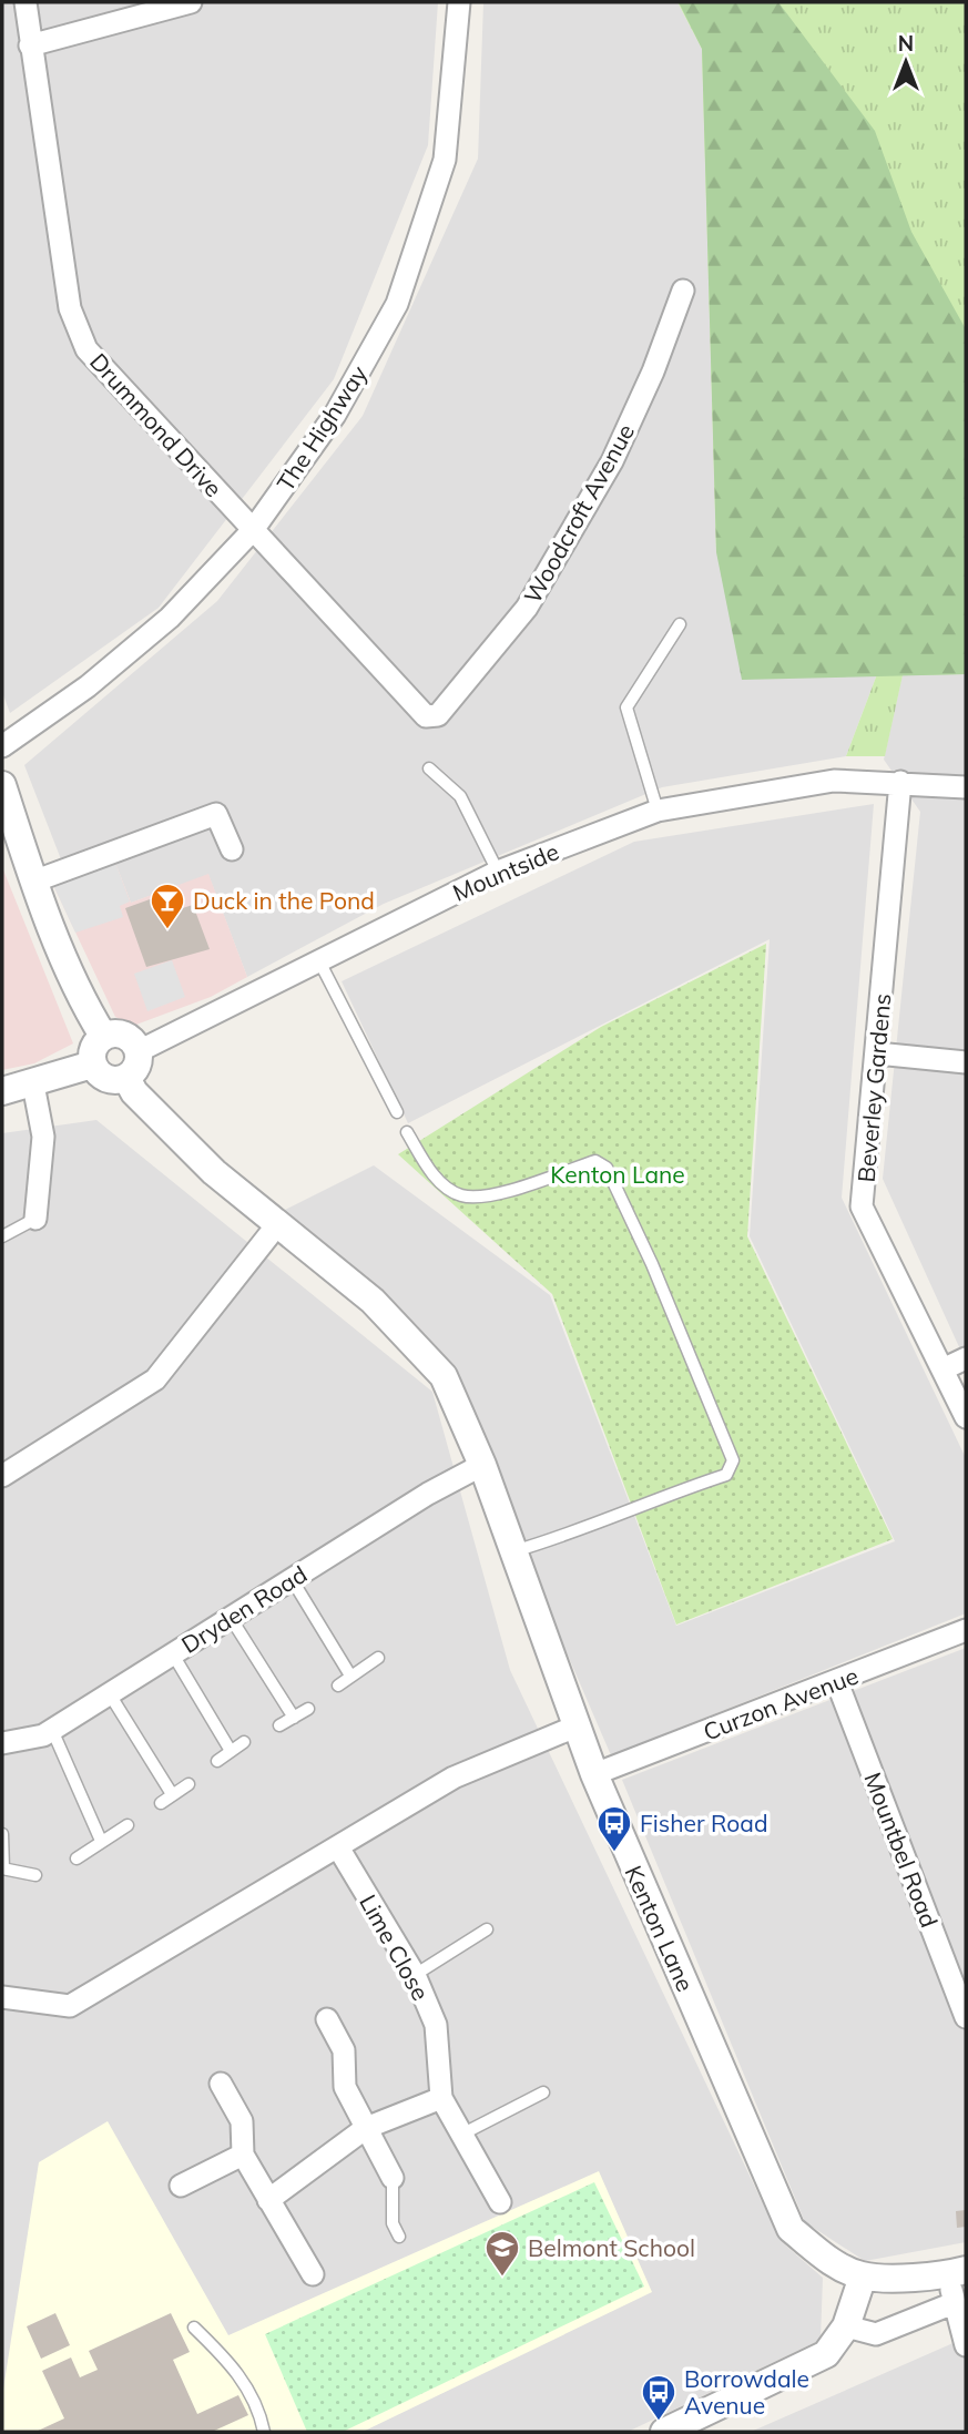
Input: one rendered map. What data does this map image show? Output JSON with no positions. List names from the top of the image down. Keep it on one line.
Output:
{"streets":{"street":["Drummond Drive","The Highway","Woodcroft Avenue","Mountside","Beverley Gardens","Dryden Road","Curzon Avenue","Mountbel Road","Kenton Lane","Lime Close"]},"crossings":[["Drummond Drive","The Highway"],["Drummond Drive","Woodcroft Avenue"],["Mountside","Beverley Gardens"],["Mountside","Kenton Lane"],["Dryden Road","Kenton Lane"],["Curzon Avenue","Mountbel Road"],["Curzon Avenue","Kenton Lane"]],"parks":["Kenton Lane"],"places":{"bar":["Duck in the Pond"],"bus stop":["Fisher Road","Borrowdale Avenue"],"school or university":["Belmont School"]},"north":"top"}
